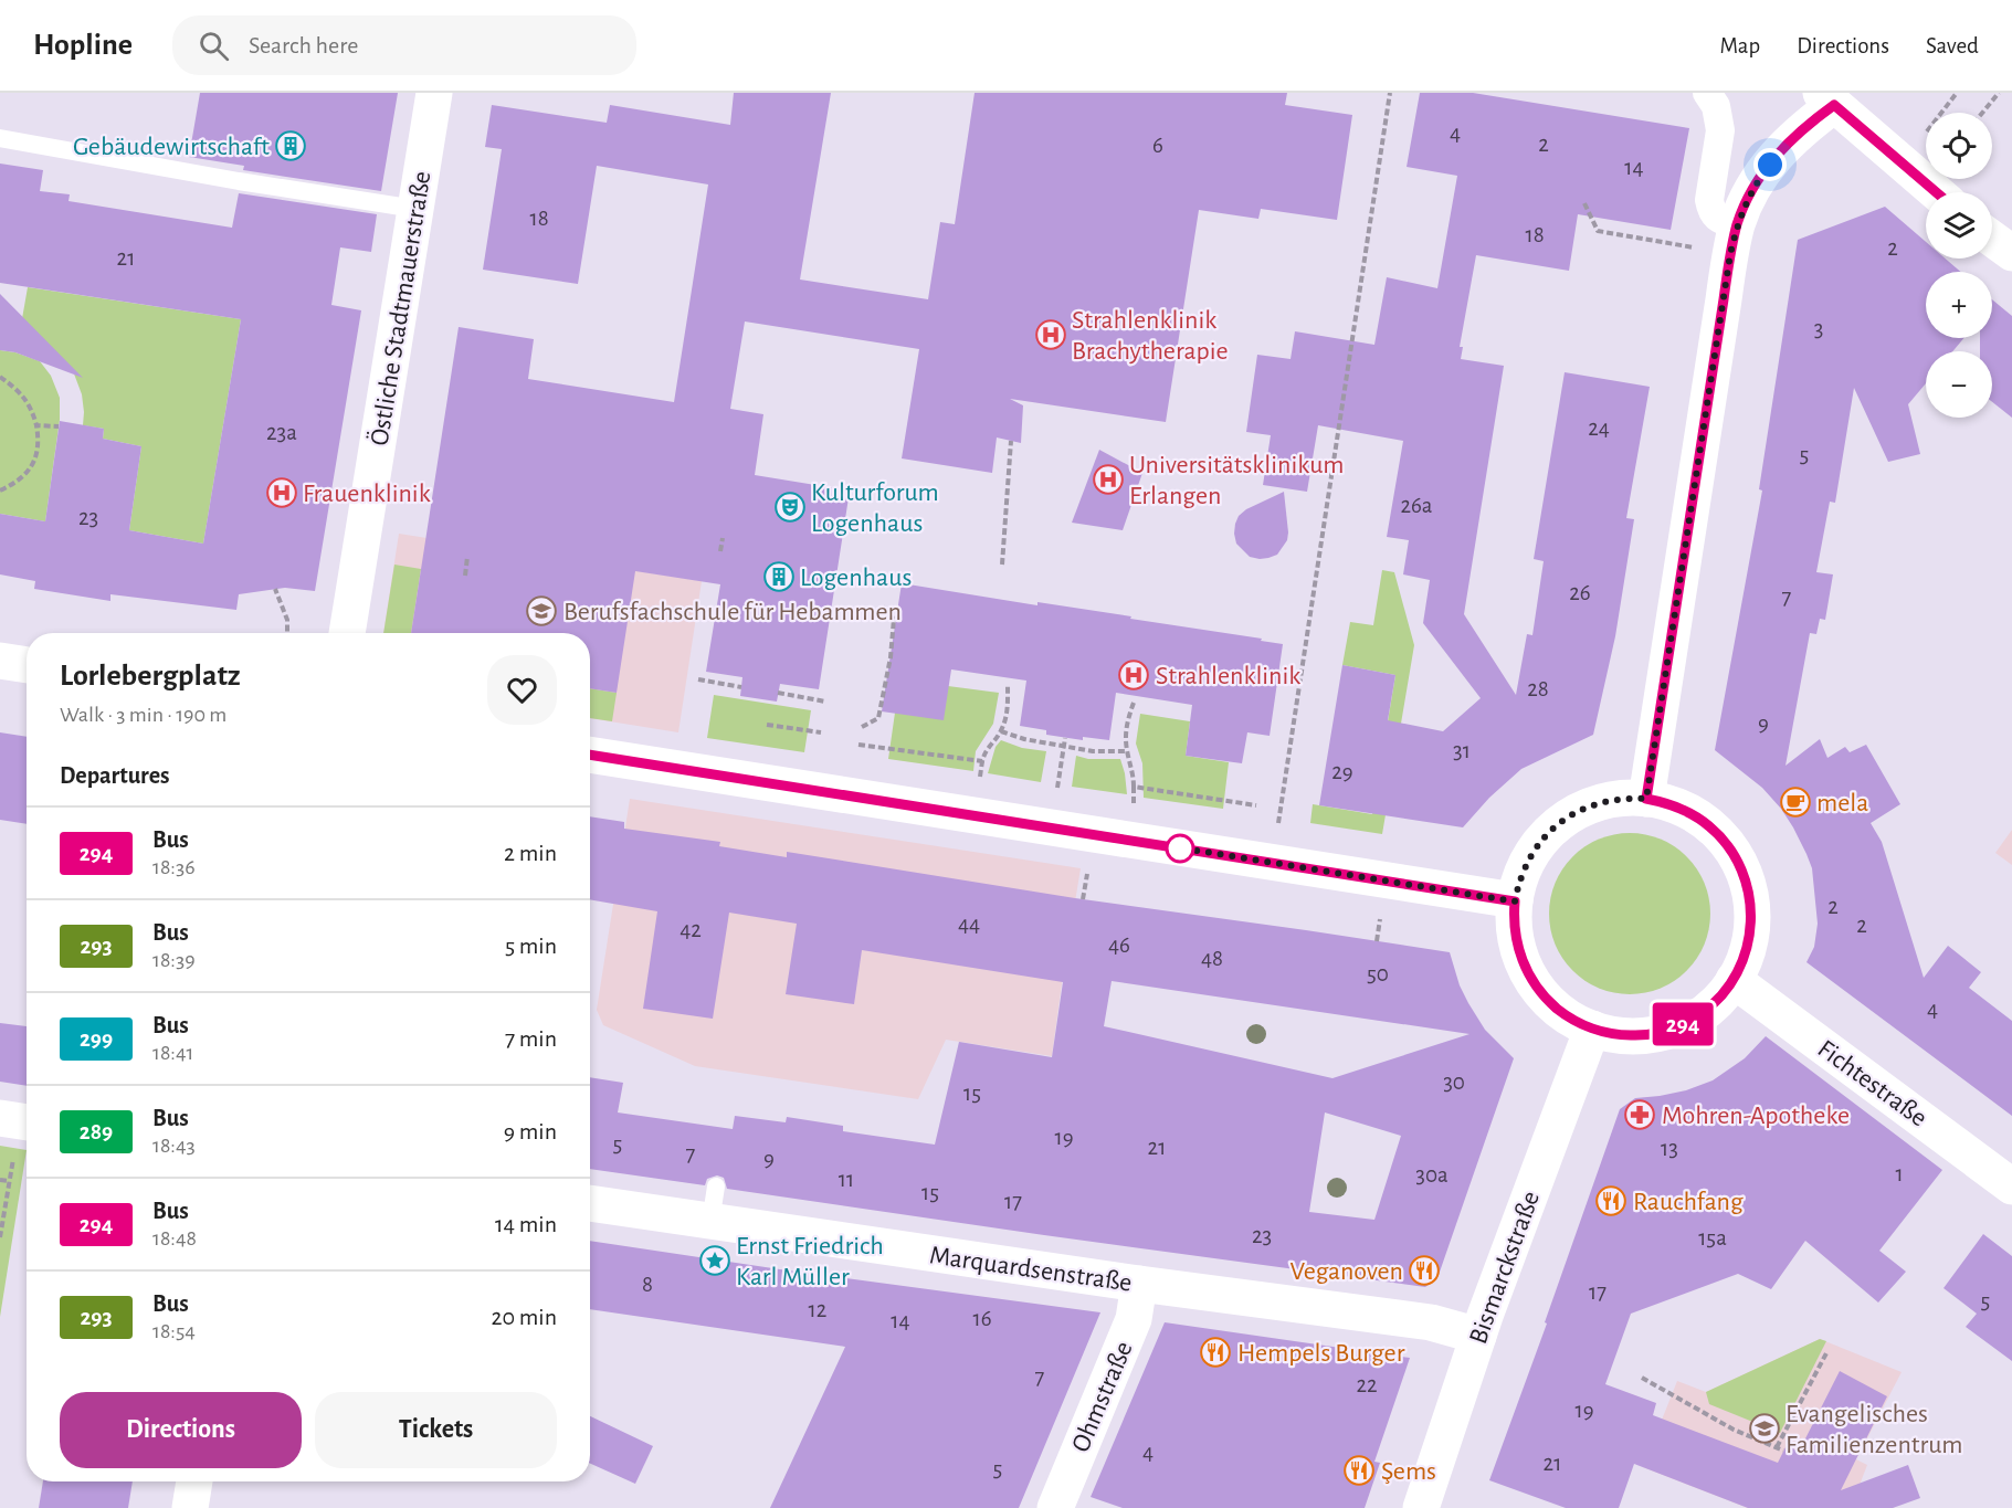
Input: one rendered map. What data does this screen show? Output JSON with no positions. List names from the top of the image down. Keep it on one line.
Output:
{"streets":{"street":["Östliche Stadtmauerstraße","Fichtestraße","Bismarckstraße","Marquardsenstraße","Ohmstraße"]},"crossings":[["Bismarckstraße","Marquardsenstraße"],["Marquardsenstraße","Ohmstraße"]],"places":{"building":["Gebäudewirtschaft","Logenhaus"],"hospital":["Strahlenklinik Brachytherapie","Universitätsklinikum Erlangen","Frauenklinik","Strahlenklinik"],"theatre":["Kulturforum Logenhaus"],"school or university":["Berufsfachschule für Hebammen","Evangelisches Familienzentrum"],"cafe":["mela"],"pharmacy":["Mohren-Apotheke"],"restaurant":["Rauchfang","Veganoven","Hempels Burger","Şems"],"place":["Ernst Friedrich Karl Müller"]},"lines":["bus line 294"],"house_numbers":["4","2","6","14","18","18","2","21","3","24","23a","5","26a","23","26","7","28","9","31","29","2","44","2","42","46","48","50","4","30","15","19","5","21","13","7","9","1","30a","11","15","17","23","15a","8","17","5","12","16","14","7","22","19","4","21","5"],"page":{"header":"Hopline","search":"Search here","nav":["Map","Directions","Saved"],"on_map":"294","map_buttons":["+","−"],"heading":[["Lorlebergplatz","Walk · 3 min · 190 m"],"Departures"],"list":[{"mark":"294","name":"Bus","note":"18:36","value":"2 min"},{"mark":"293","name":"Bus","note":"18:39","value":"5 min"},{"mark":"299","name":"Bus","note":"18:41","value":"7 min"},{"mark":"289","name":"Bus","note":"18:43","value":"9 min"},{"mark":"294","name":"Bus","note":"18:48","value":"14 min"},{"mark":"293","name":"Bus","note":"18:54","value":"20 min"}],"buttons":["Directions","Tickets"]}}
